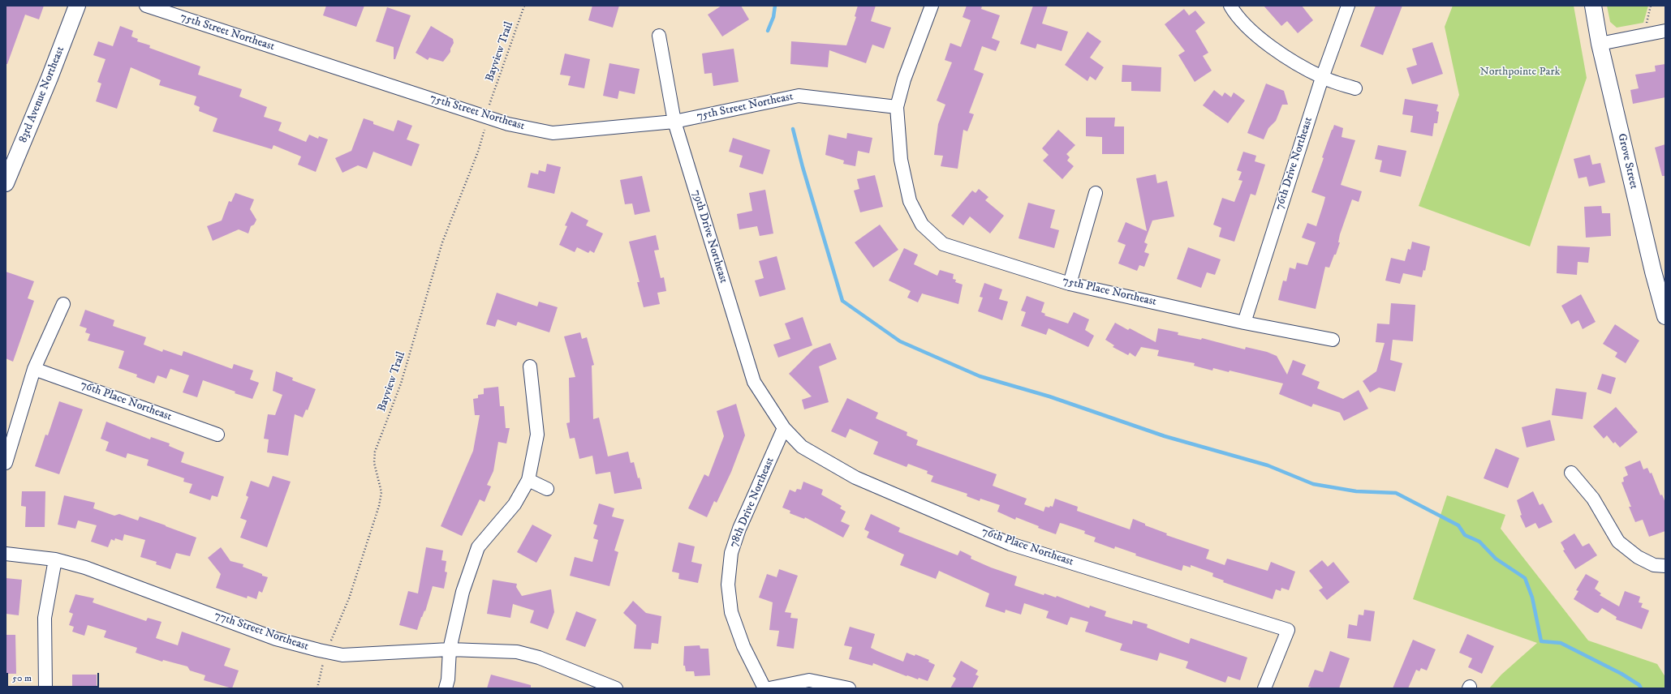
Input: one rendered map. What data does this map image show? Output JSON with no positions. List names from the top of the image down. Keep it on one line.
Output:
{"streets":{"street":["75th Street Northeast","83rd Avenue Northeast","Grove Street","76th Drive Northeast","79th Drive Northeast","75th Place Northeast","76th Place Northeast","78th Drive Northeast","77th Street Northeast"],"path":["Bayview Trail"]},"crossings":[["75th Street Northeast","79th Drive Northeast"],["75th Street Northeast","75th Place Northeast"],["76th Drive Northeast","75th Place Northeast"],["79th Drive Northeast","76th Place Northeast"],["79th Drive Northeast","78th Drive Northeast"],["76th Place Northeast","78th Drive Northeast"]],"parks":["Northpointe Park"],"scale_bar":"50 m"}
